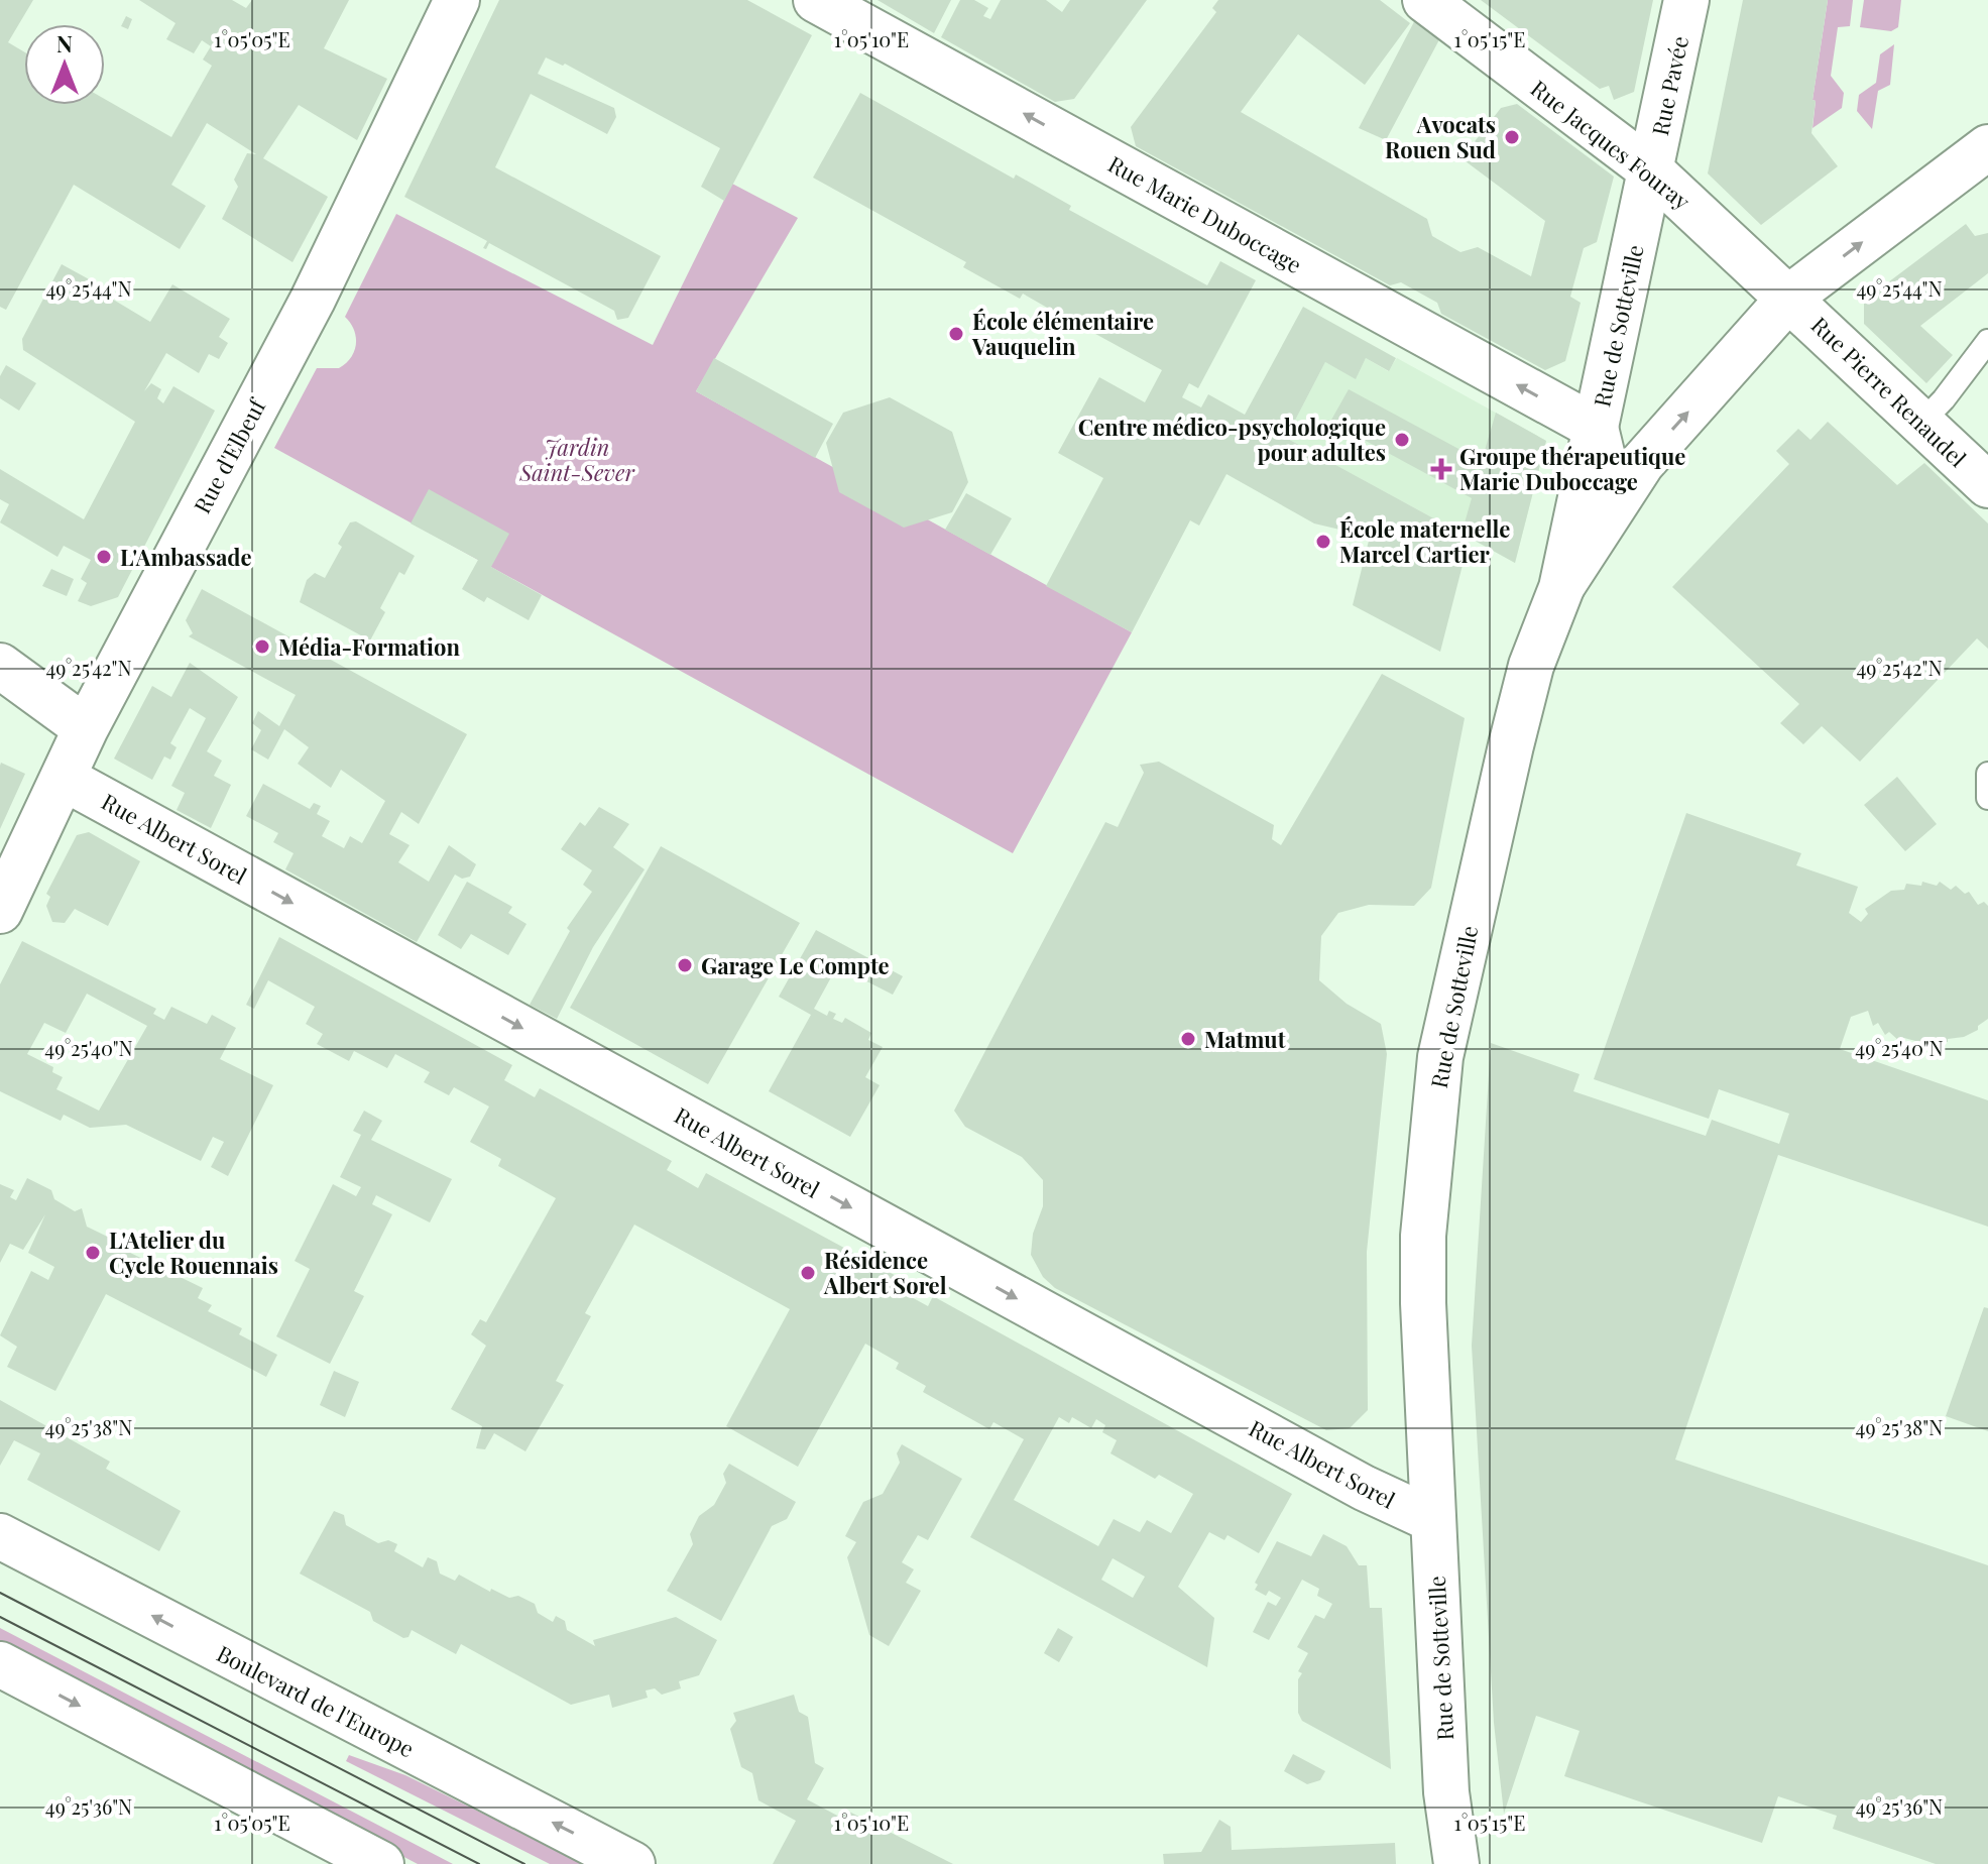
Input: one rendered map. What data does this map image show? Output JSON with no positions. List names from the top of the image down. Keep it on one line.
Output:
{"streets":{"street":["Rue Pavée","Rue Jacques Fouray","Rue Marie Duboccage","Rue de Sotteville","Rue Pierre Renaudel","Rue d'Elbeuf","Rue Albert Sorel","Boulevard de l'Europe"]},"crossings":[["Rue Pavée","Rue Jacques Fouray"],["Rue Pavée","Rue de Sotteville"],["Rue Jacques Fouray","Rue de Sotteville"],["Rue Jacques Fouray","Rue Pierre Renaudel"],["Rue Marie Duboccage","Rue de Sotteville"],["Rue de Sotteville","Rue Albert Sorel"],["Rue d'Elbeuf","Rue Albert Sorel"]],"one_way":["Rue Marie Duboccage","Rue Albert Sorel"],"parks":["Jardin Saint-Sever"],"places":{"other":["Avocats Rouen Sud","École élémentaire Vauquelin","Centre médico-psychologique pour adultes","École maternelle Marcel Cartier","L'Ambassade","Média-Formation","Garage Le Compte","Matmut","L'Atelier du Cycle Rouennais","Résidence Albert Sorel"],"health":["Groupe thérapeutique Marie Duboccage"]},"north":"top","coordinates":["1°05'05\"E","1°05'10\"E","1°05'15\"E","49°25'44\"N","49°25'42\"N","49°25'40\"N","49°25'38\"N","49°25'36\"N"]}
